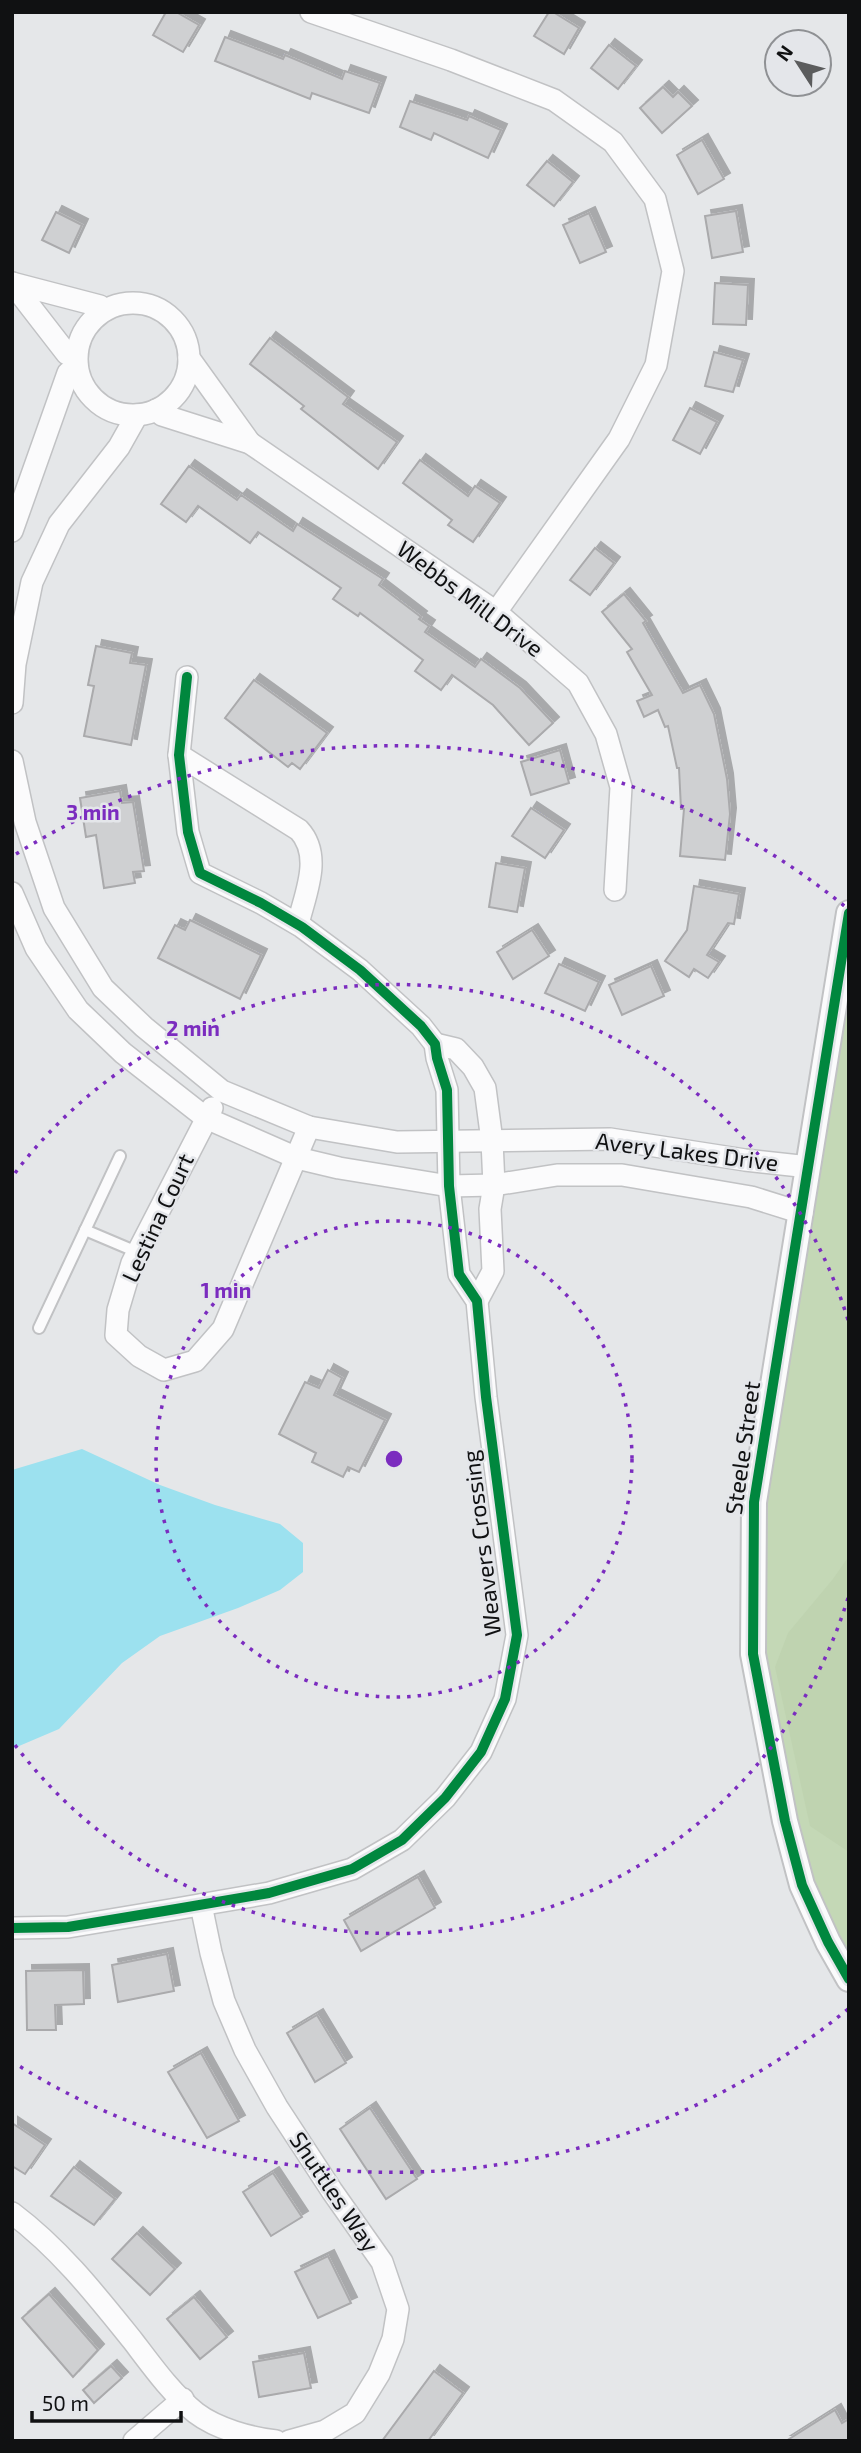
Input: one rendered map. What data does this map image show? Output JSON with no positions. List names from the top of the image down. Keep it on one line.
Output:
{"streets":{"street":["Webbs Mill Drive","Avery Lakes Drive","Lestina Court","Steele Street","Weavers Crossing","Shuttles Way"]},"crossings":[["Avery Lakes Drive","Lestina Court"],["Avery Lakes Drive","Steele Street"],["Avery Lakes Drive","Weavers Crossing"],["Weavers Crossing","Shuttles Way"]],"scale_bar":"50 m","north":"top left","rings":["3 min","2 min","1 min"]}
